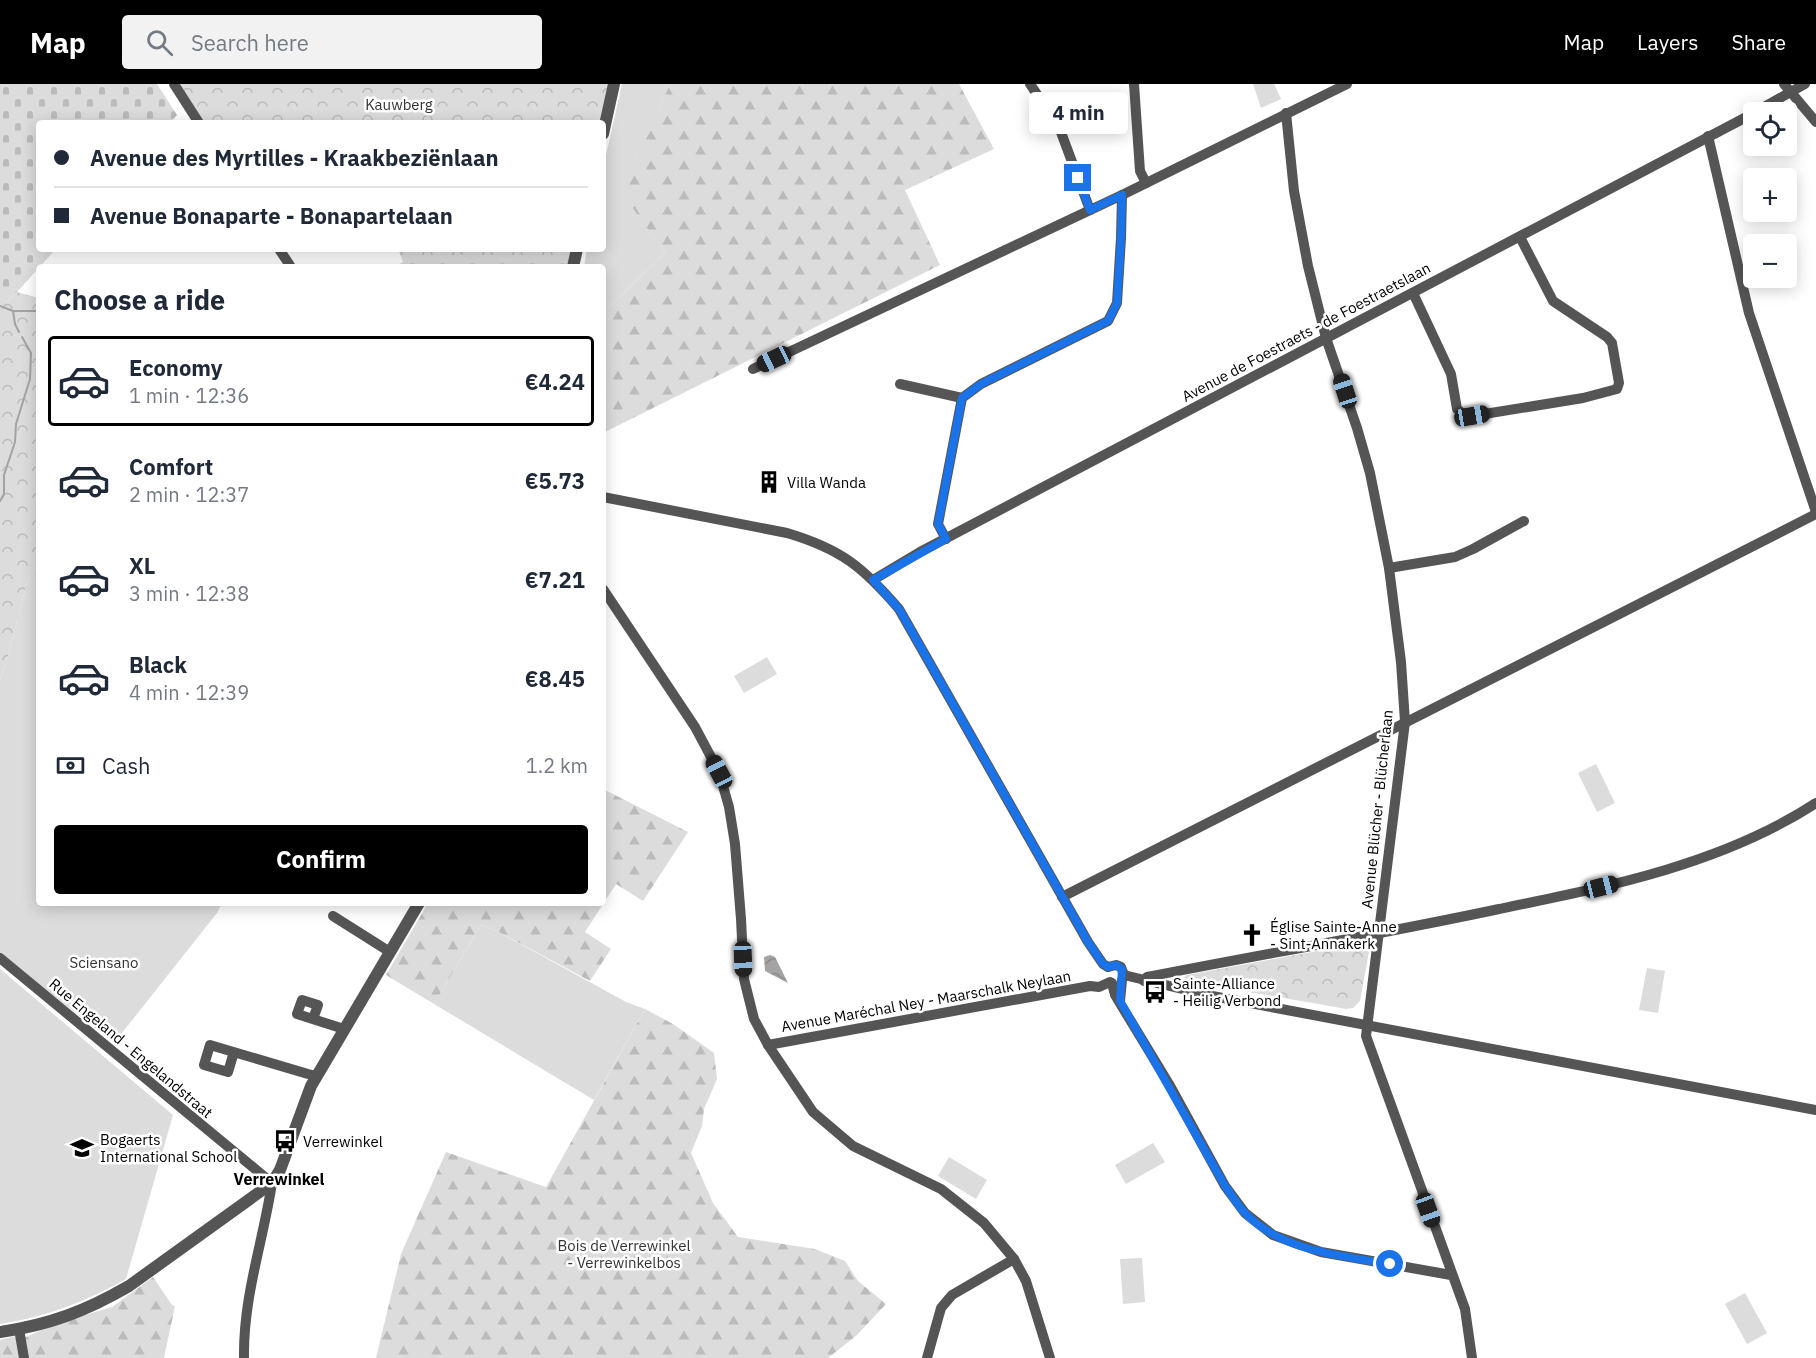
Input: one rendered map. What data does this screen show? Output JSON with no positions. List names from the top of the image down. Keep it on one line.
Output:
{"streets":{"street":["Avenue de Foestraets - de Foestraetslaan","Avenue Blücher - Blücherlaan","Avenue Maréchal Ney - Maarschalk Neylaan","Rue Engeland - Engelandstraat"]},"crossings":[["Avenue de Foestraets - de Foestraetslaan","Avenue Blücher - Blücherlaan"]],"districts":["Verrewinkel"],"parks":["Kauwberg","Sciensano","Bois de Verrewinkel - Verrewinkelbos"],"places":{"building":["Villa Wanda"],"church":["Église Sainte-Anne - Sint-Annakerk"],"bus stop":["Sainte-Alliance - Heilig Verbond","Verrewinkel"],"school or university":["Bogaerts International School"]},"page":{"header":"Map","search":"Search here","nav":["Map","Layers","Share"],"bubble":"4 min","map_buttons":["+","−"],"banner":["Avenue des Myrtilles - Kraakbeziënlaan","Avenue Bonaparte - Bonapartelaan"],"heading":"Choose a ride","list":[{"name":"Economy","note":"1 min · 12:36","value":"€4.24"},{"name":"Comfort","note":"2 min · 12:37","value":"€5.73"},{"name":"XL","note":"3 min · 12:38","value":"€7.21"},{"name":"Black","note":"4 min · 12:39","value":"€8.45"}],"pay":["Cash","1.2 km"],"buttons":"Confirm"}}
